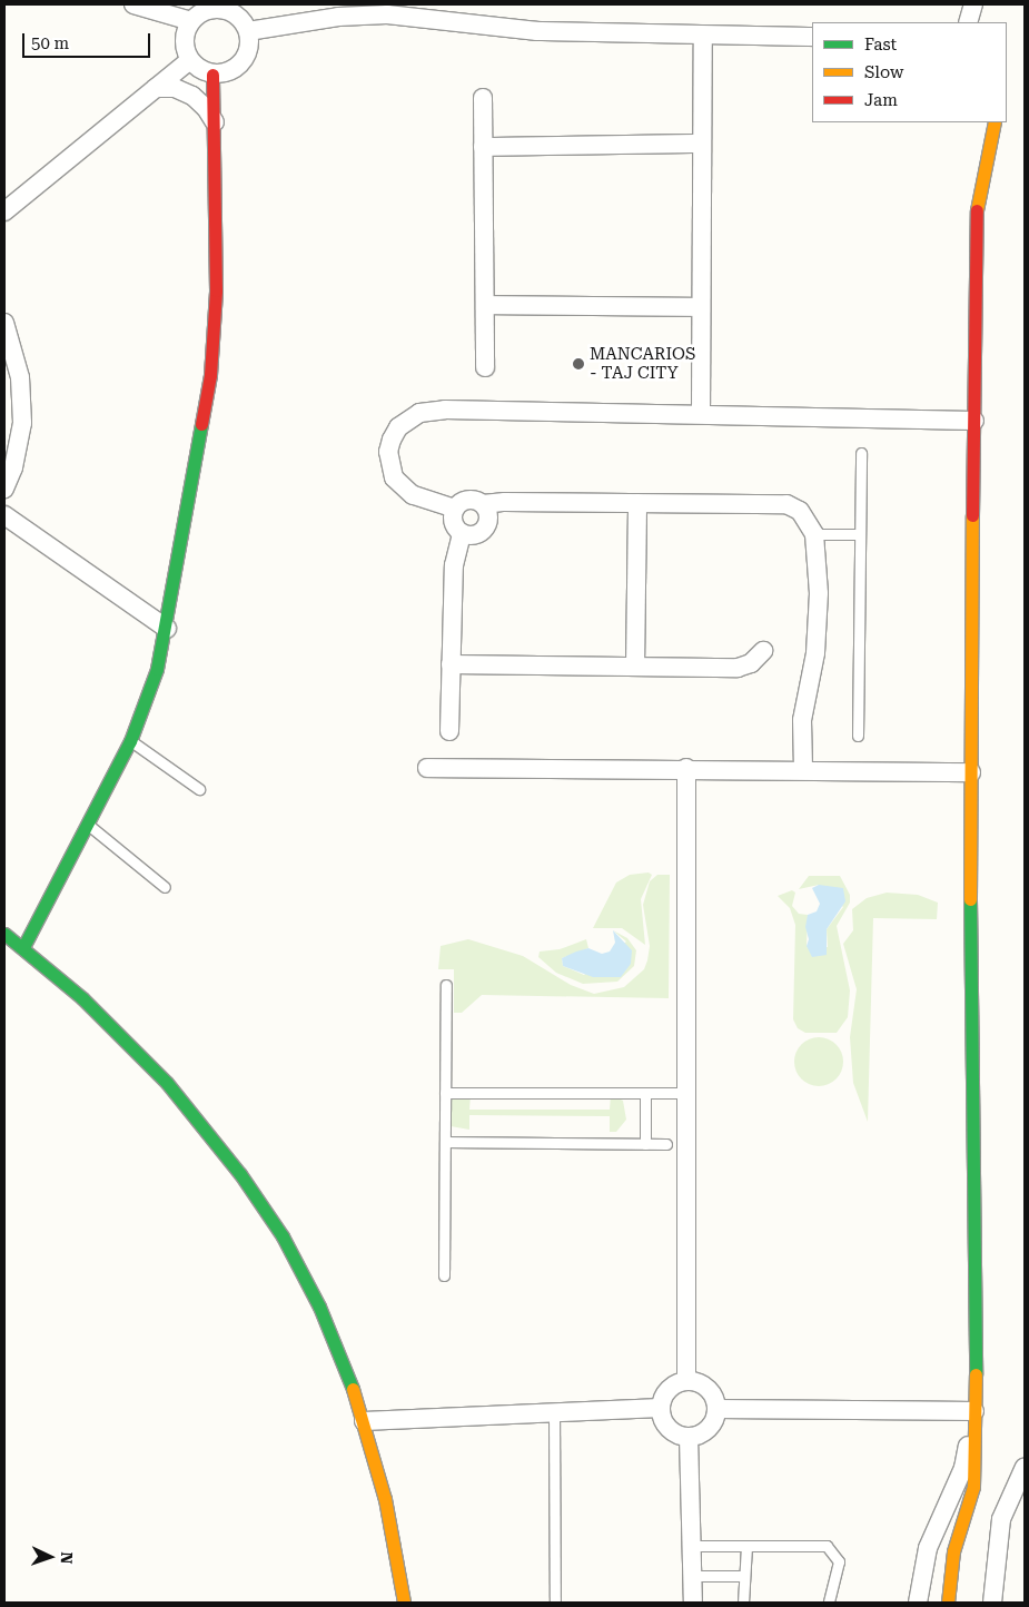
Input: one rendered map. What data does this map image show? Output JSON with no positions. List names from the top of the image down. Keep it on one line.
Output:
{"places":["MANCARIOS - TAJ CITY"],"legend":["Fast","Slow","Jam"],"scale_bar":"50 m","north":"right"}
